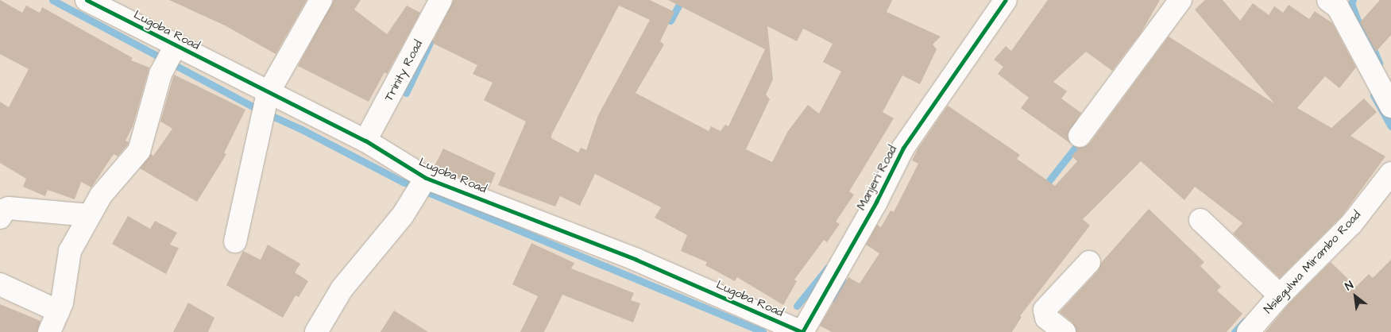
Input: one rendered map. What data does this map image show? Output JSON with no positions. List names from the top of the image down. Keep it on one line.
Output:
{"streets":{"street":["Lugoba Road","Trinity Road","Manjeri Road","Nsiegulwa Mirambo Road"]},"crossings":[["Lugoba Road","Trinity Road"],["Lugoba Road","Manjeri Road"]],"north":"top left"}
